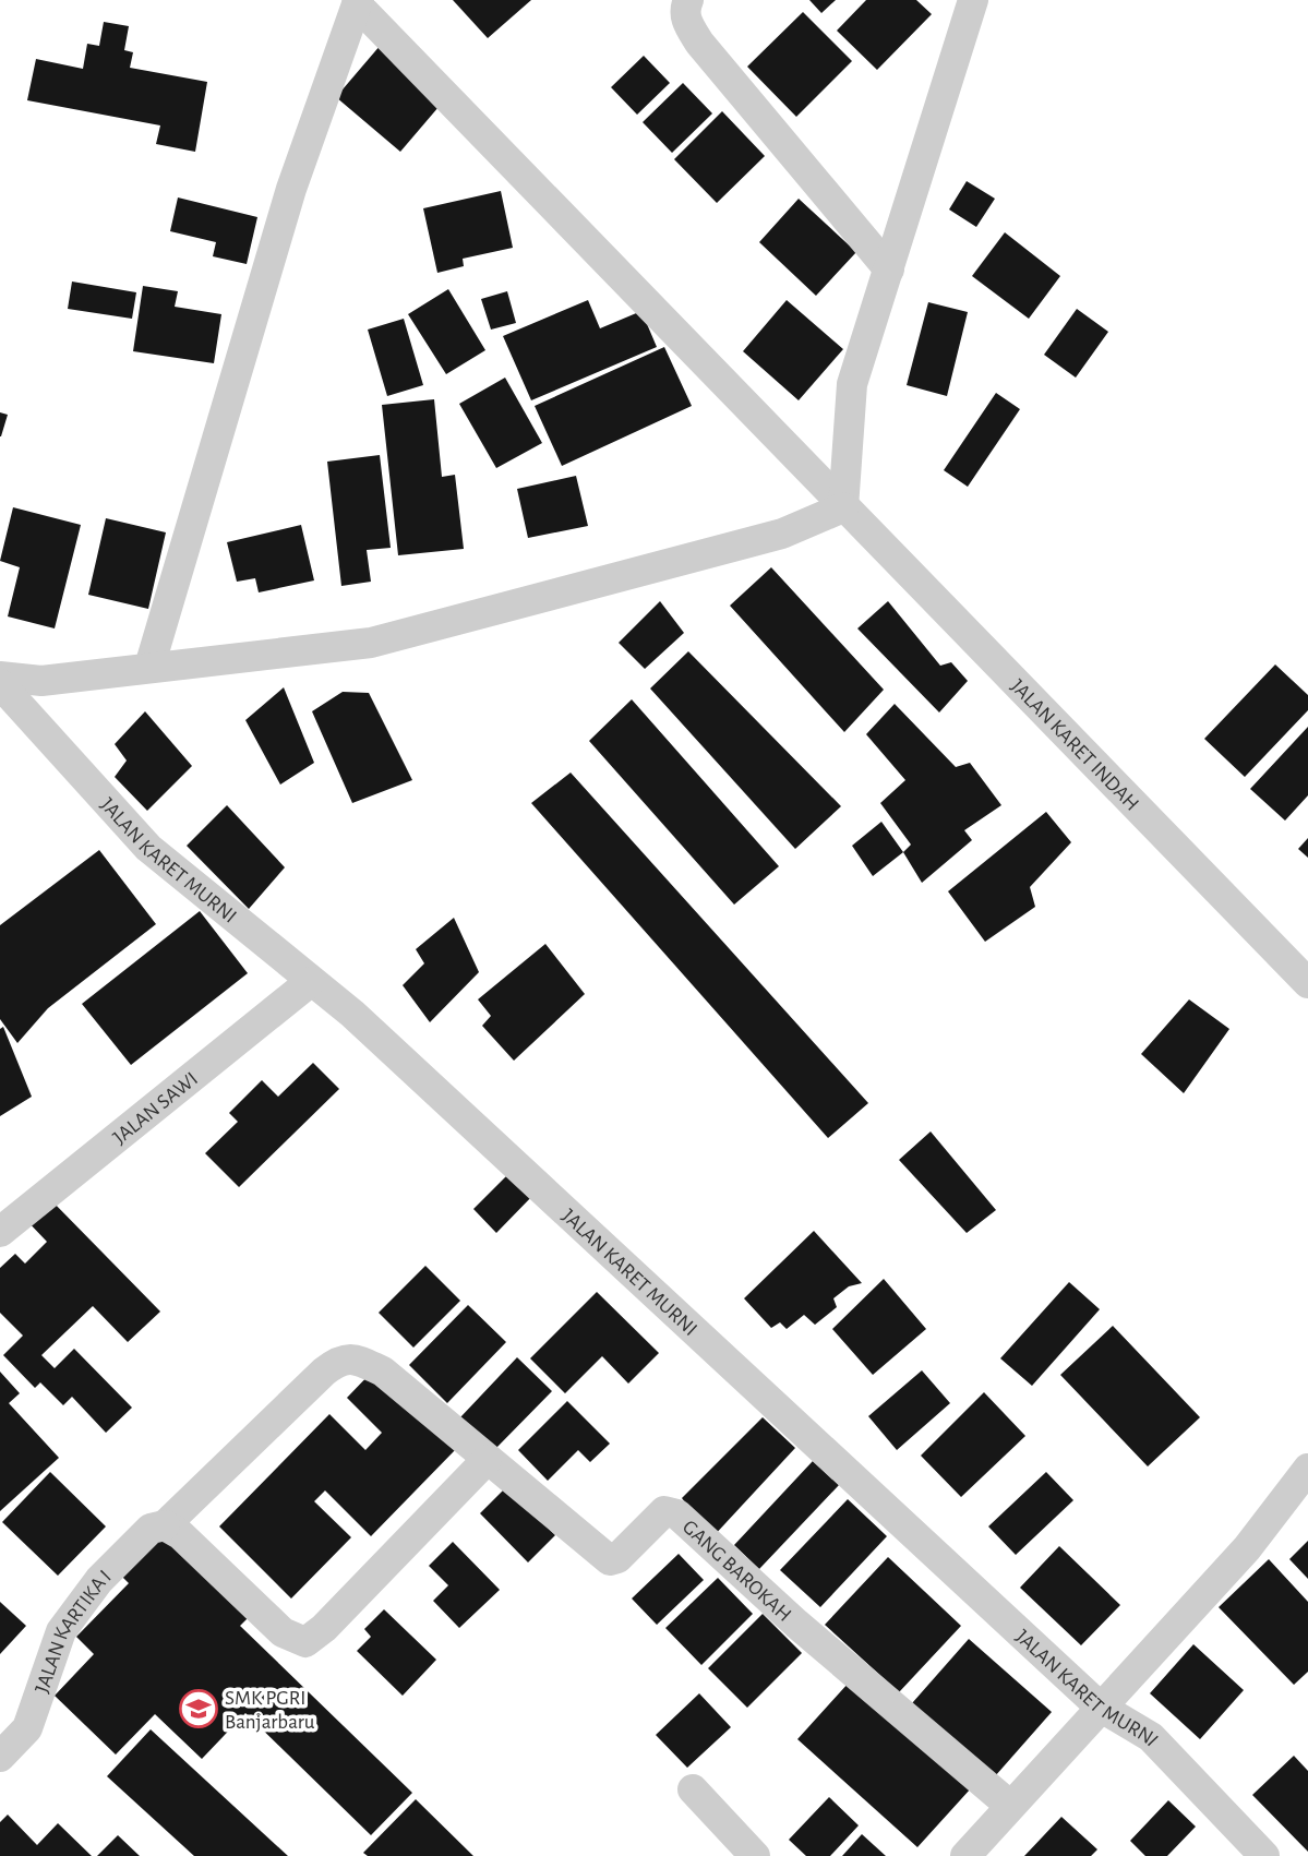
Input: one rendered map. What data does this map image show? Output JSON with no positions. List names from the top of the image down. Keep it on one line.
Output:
{"streets":{"street":["JALAN KARET INDAH","JALAN KARET MURNI","JALAN SAWI","GANG BAROKAH","JALAN KARTIKA I"]},"crossings":[["JALAN KARET MURNI","JALAN SAWI"],["GANG BAROKAH","JALAN KARTIKA I"]],"places":{"school or university":["SMK PGRI Banjarbaru"]}}
